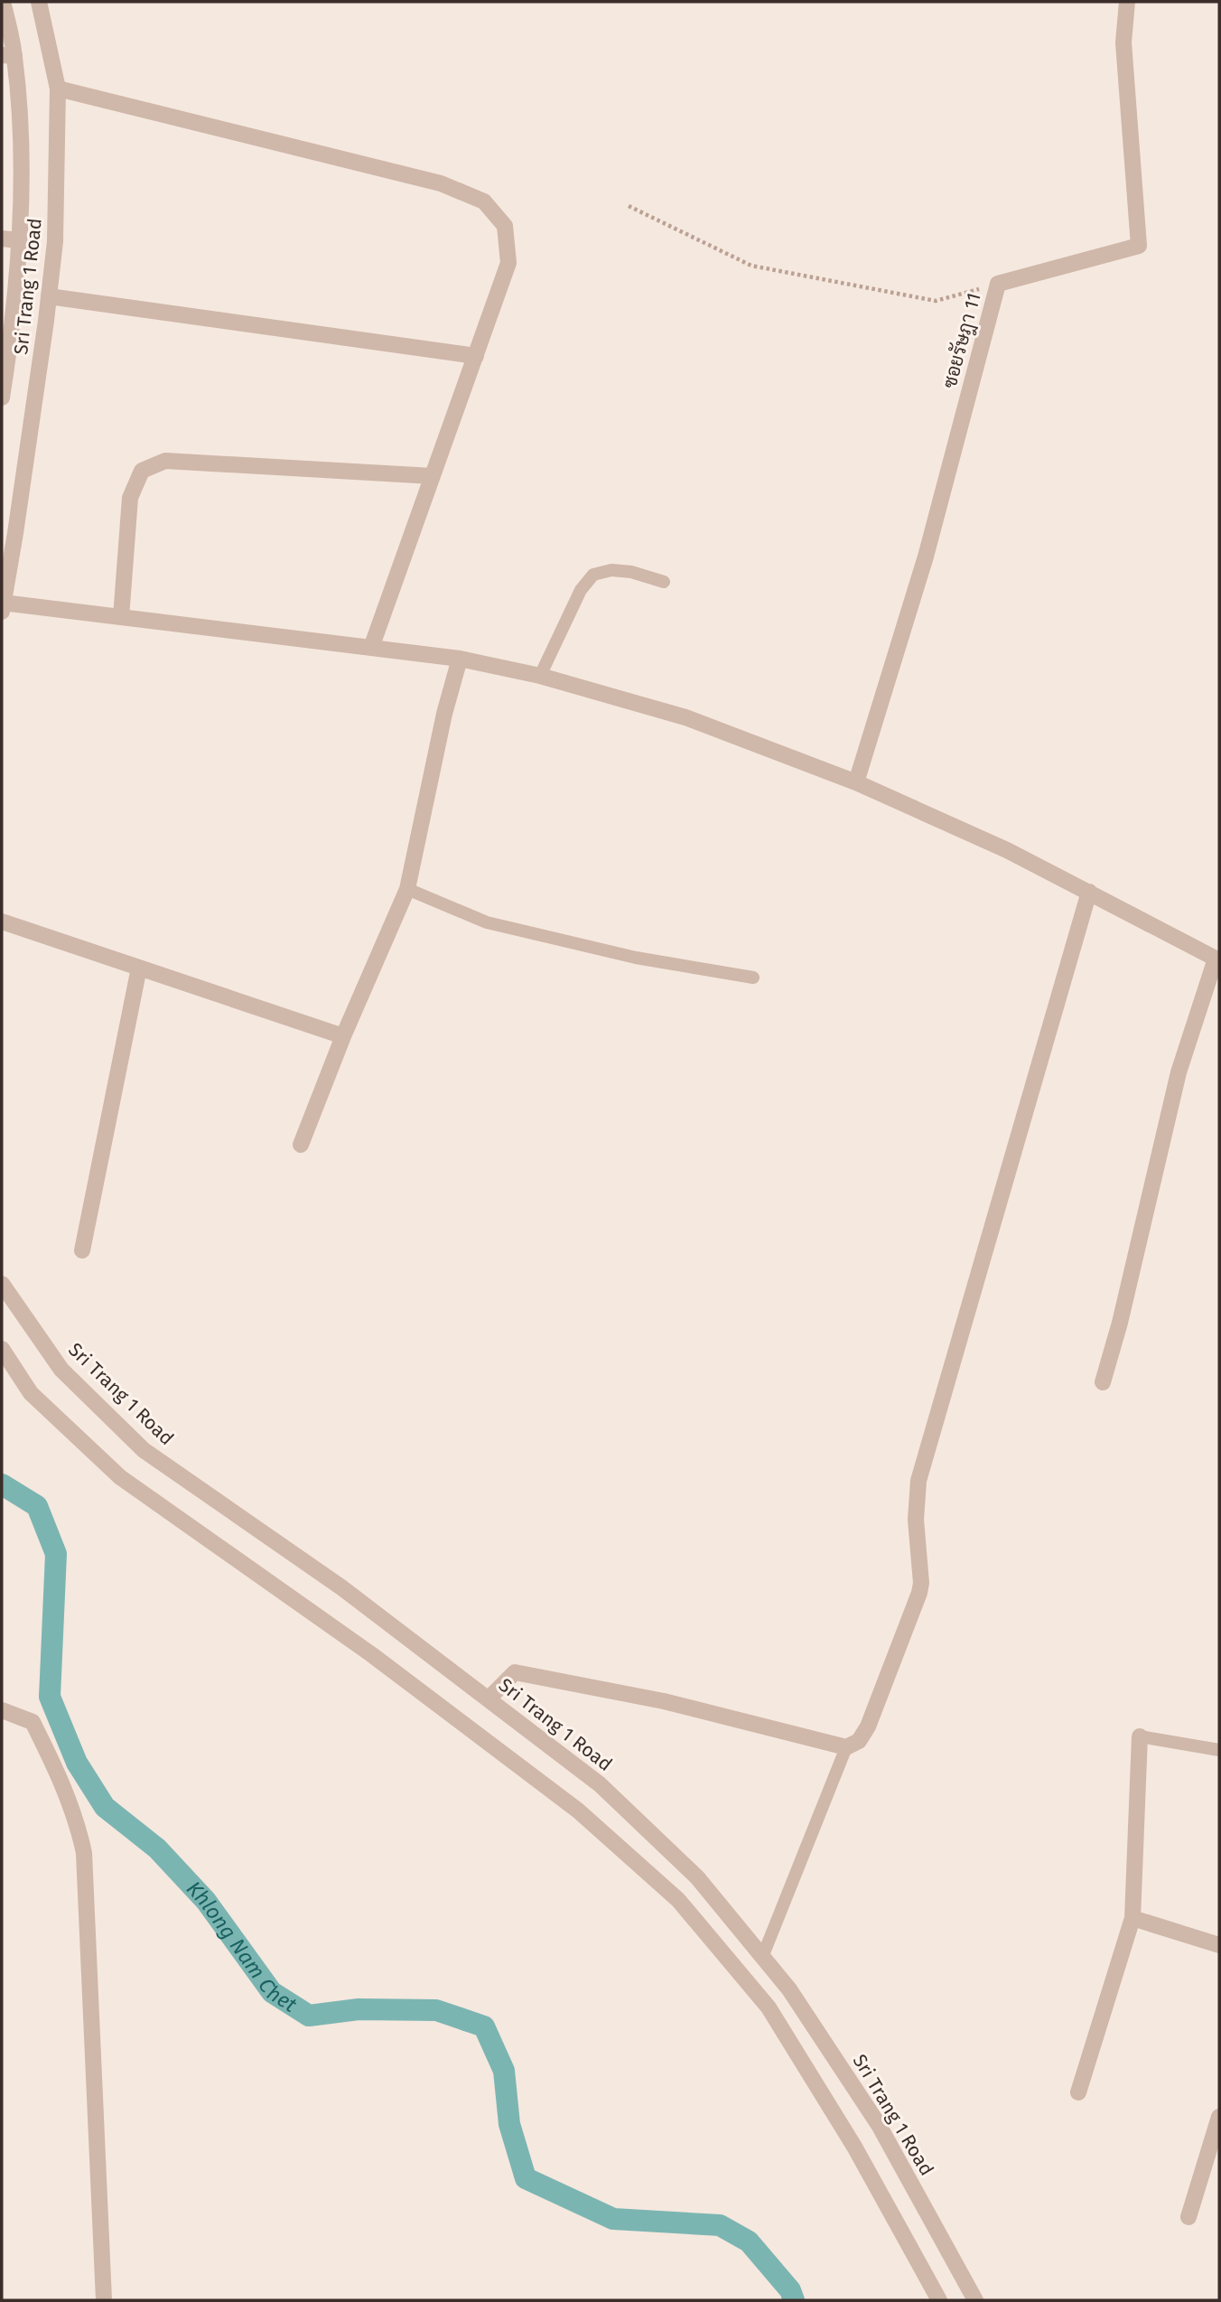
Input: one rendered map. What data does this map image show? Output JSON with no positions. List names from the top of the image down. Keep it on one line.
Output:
{"streets":{"street":["Sri Trang 1 Road","ซอยรัษฎา 11"]},"water":["Khlong Nam Chet"]}
